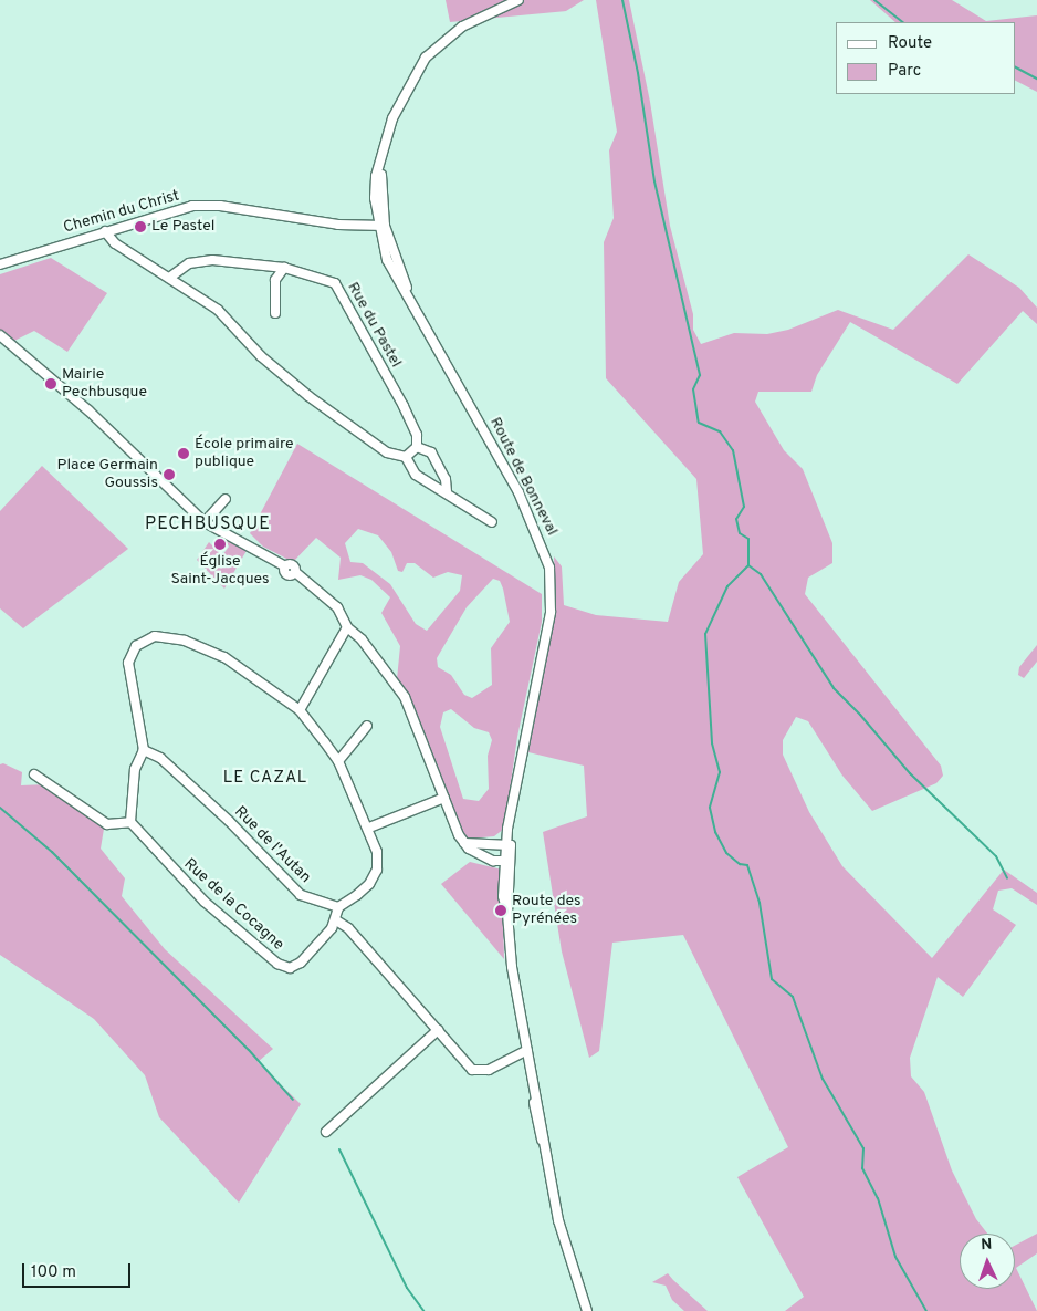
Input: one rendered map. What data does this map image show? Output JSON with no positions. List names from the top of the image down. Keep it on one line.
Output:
{"streets":{"street":["Chemin du Christ","Rue du Pastel","Route de Bonneval","Rue de l'Autan","Rue de la Cocagne"]},"crossings":[["Chemin du Christ","Route de Bonneval"]],"districts":["PECHBUSQUE","LE CAZAL"],"places":["Le Pastel","Mairie Pechbusque","École primaire publique","Place Germain Goussis","Église Saint-Jacques","Route des Pyrénées"],"legend":["Route","Parc"],"scale_bar":"100 m","north":"top"}
